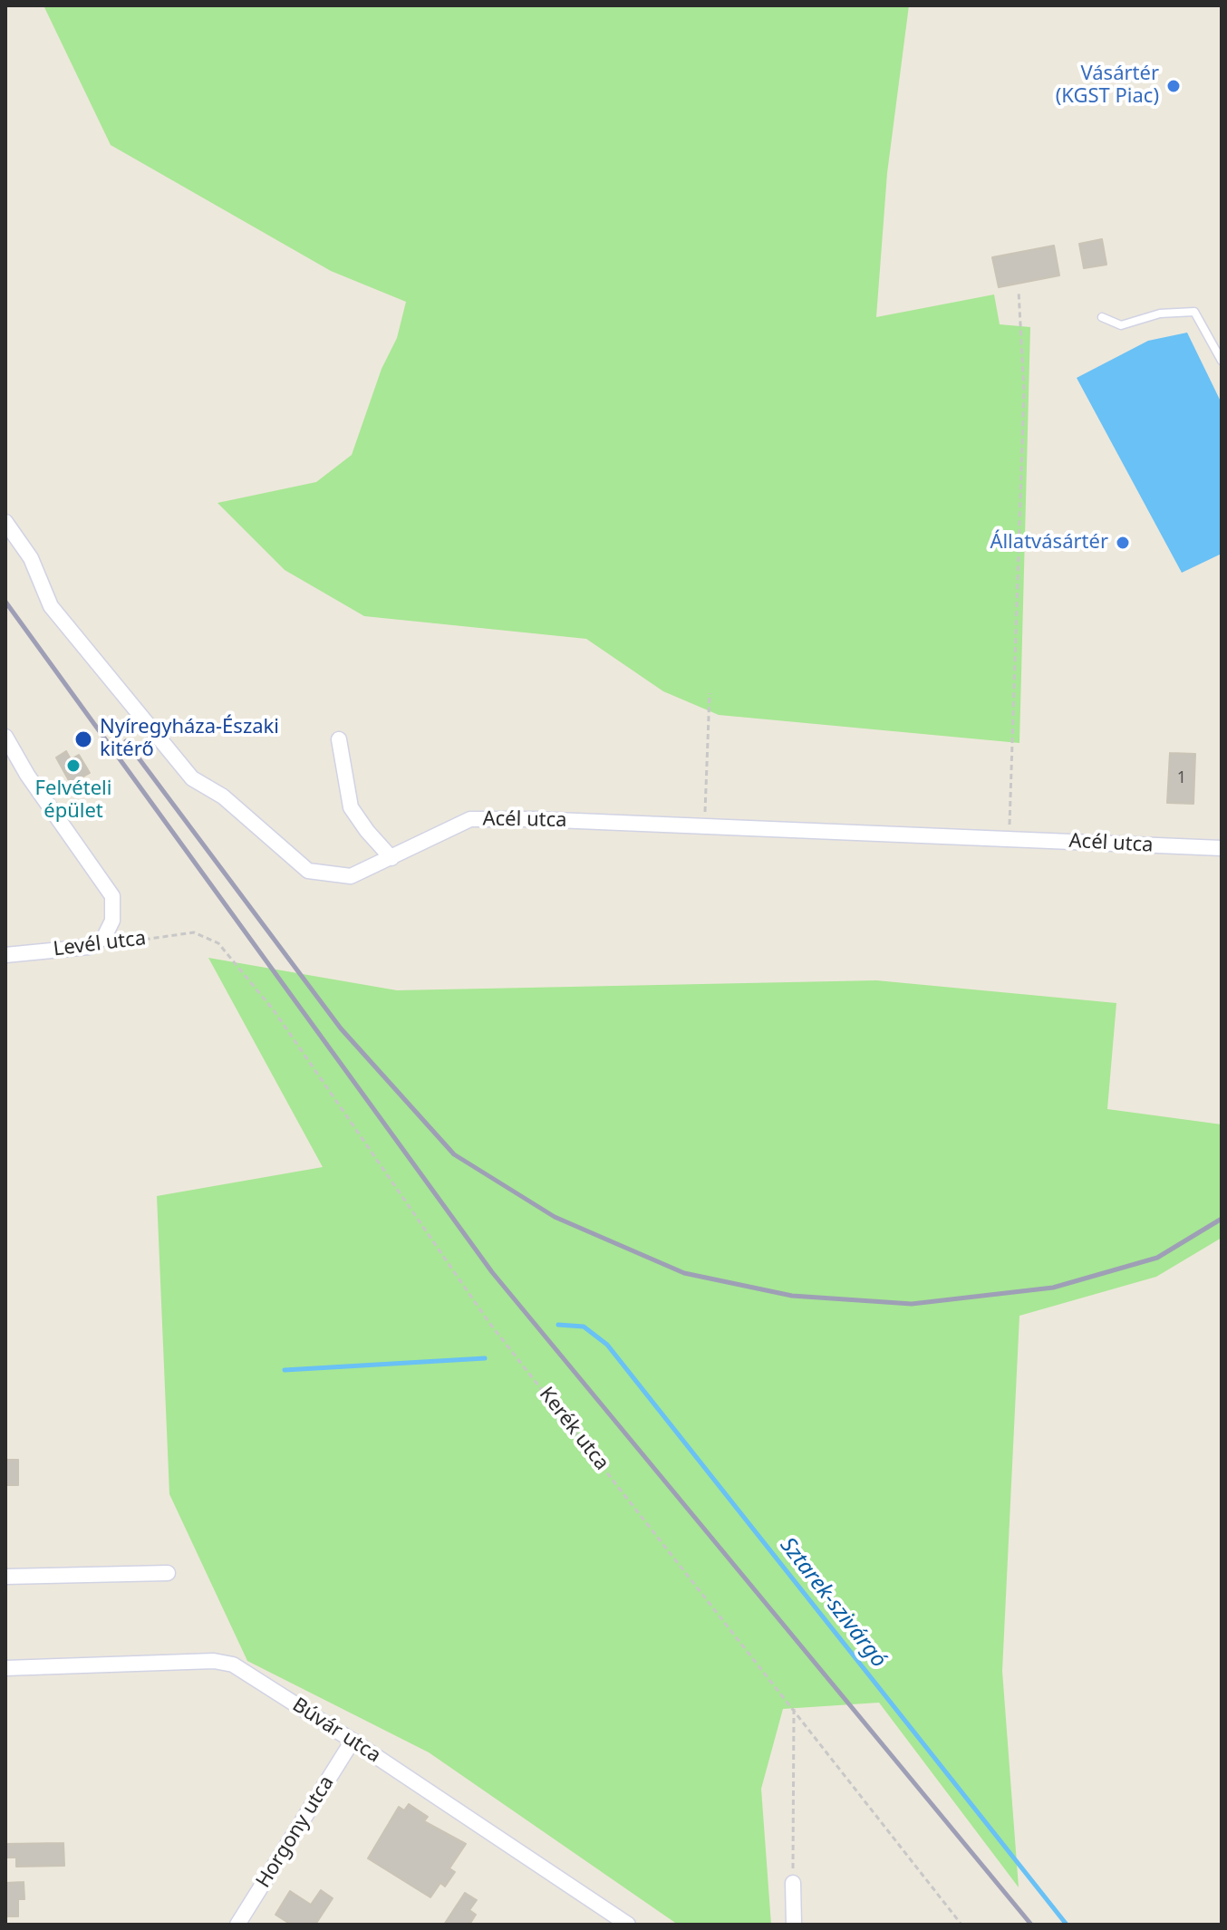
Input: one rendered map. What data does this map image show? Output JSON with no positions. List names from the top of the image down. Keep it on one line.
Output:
{"streets":{"street":["Acél utca","Levél utca","Búvár utca","Horgony utca"],"path":["Kerék utca"]},"crossings":[["Levél utca","Kerék utca"],["Búvár utca","Horgony utca"]],"water":["Sztarek-szivárgó"],"places":["Vásártér (KGST Piac)","Állatvásártér","Nyíregyháza-Északi kitérő","Felvételi épület"],"house_numbers":["1"]}
